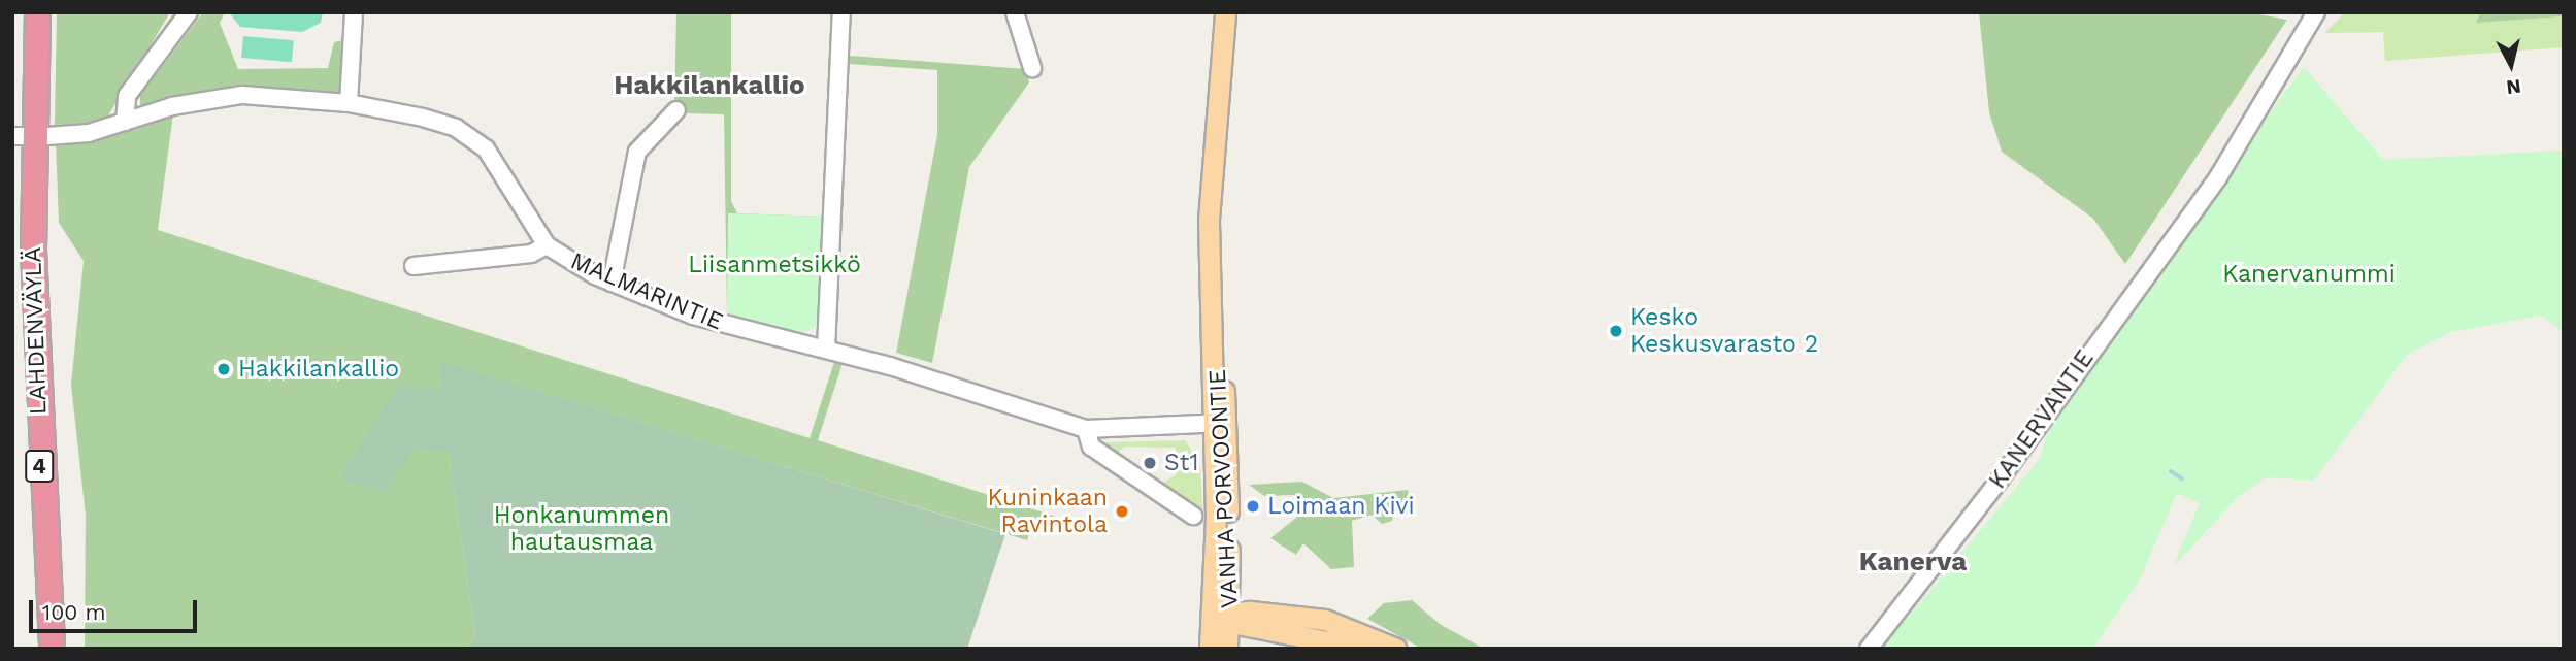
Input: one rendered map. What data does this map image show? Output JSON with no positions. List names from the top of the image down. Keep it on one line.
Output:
{"streets":{"highway":["LAHDENVÄYLÄ","4"],"main road":["VANHA PORVOONTIE"],"street":["MALMARINTIE","KANERVANTIE"]},"crossings":[["MALMARINTIE","VANHA PORVOONTIE"]],"districts":["Hakkilankallio","Kanerva"],"parks":["Liisanmetsikkö","Kanervanummi","Honkanummen hautausmaa"],"places":["Kesko Keskusvarasto 2","Hakkilankallio","St1","Loimaan Kivi","Kuninkaan Ravintola"],"scale_bar":"100 m","north":"bottom"}
